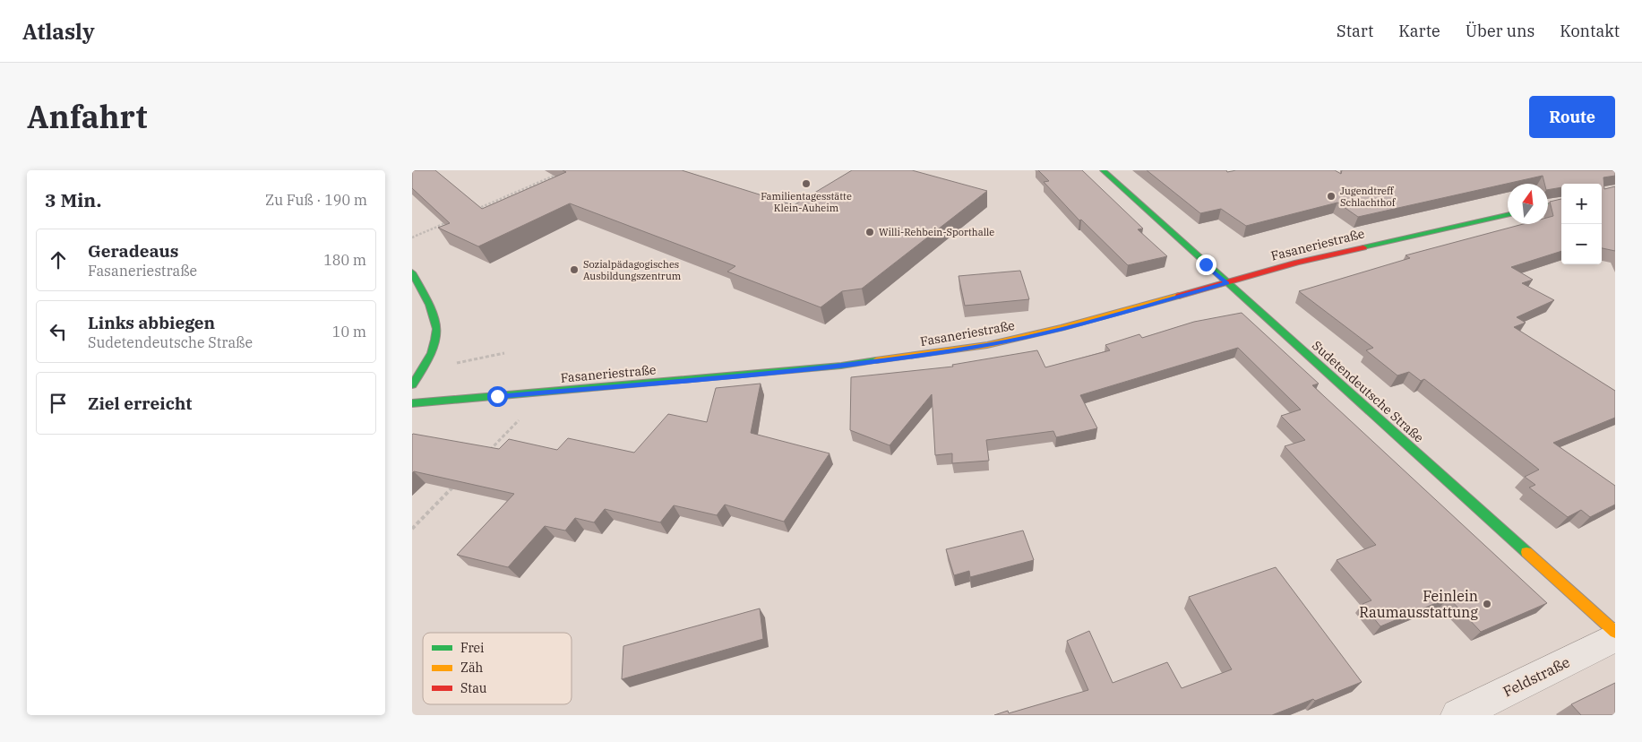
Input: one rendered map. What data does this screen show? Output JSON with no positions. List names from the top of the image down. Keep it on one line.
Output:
{"streets":{"street":["Fasaneriestraße","Sudetendeutsche Straße","Feldstraße"]},"crossings":[["Fasaneriestraße","Sudetendeutsche Straße"]],"places":["Familientagesstätte Klein-Auheim","Jugendtreff Schlachthof","Willi-Rehbein-Sporthalle","Sozialpädagogisches Ausbildungszentrum","Feinlein Raumausstattung"],"legend":["Frei","Zäh","Stau"],"north":"top","page":{"header":"Atlasly","nav":["Start","Karte","Über uns","Kontakt"],"title":"Anfahrt","buttons":"Route","heading":["3 Min.","Zu Fuß · 190 m"],"map_buttons":["+","−"],"list":[["Geradeaus","Fasaneriestraße","180 m"],["Links abbiegen","Sudetendeutsche Straße","10 m"],"Ziel erreicht"]}}
